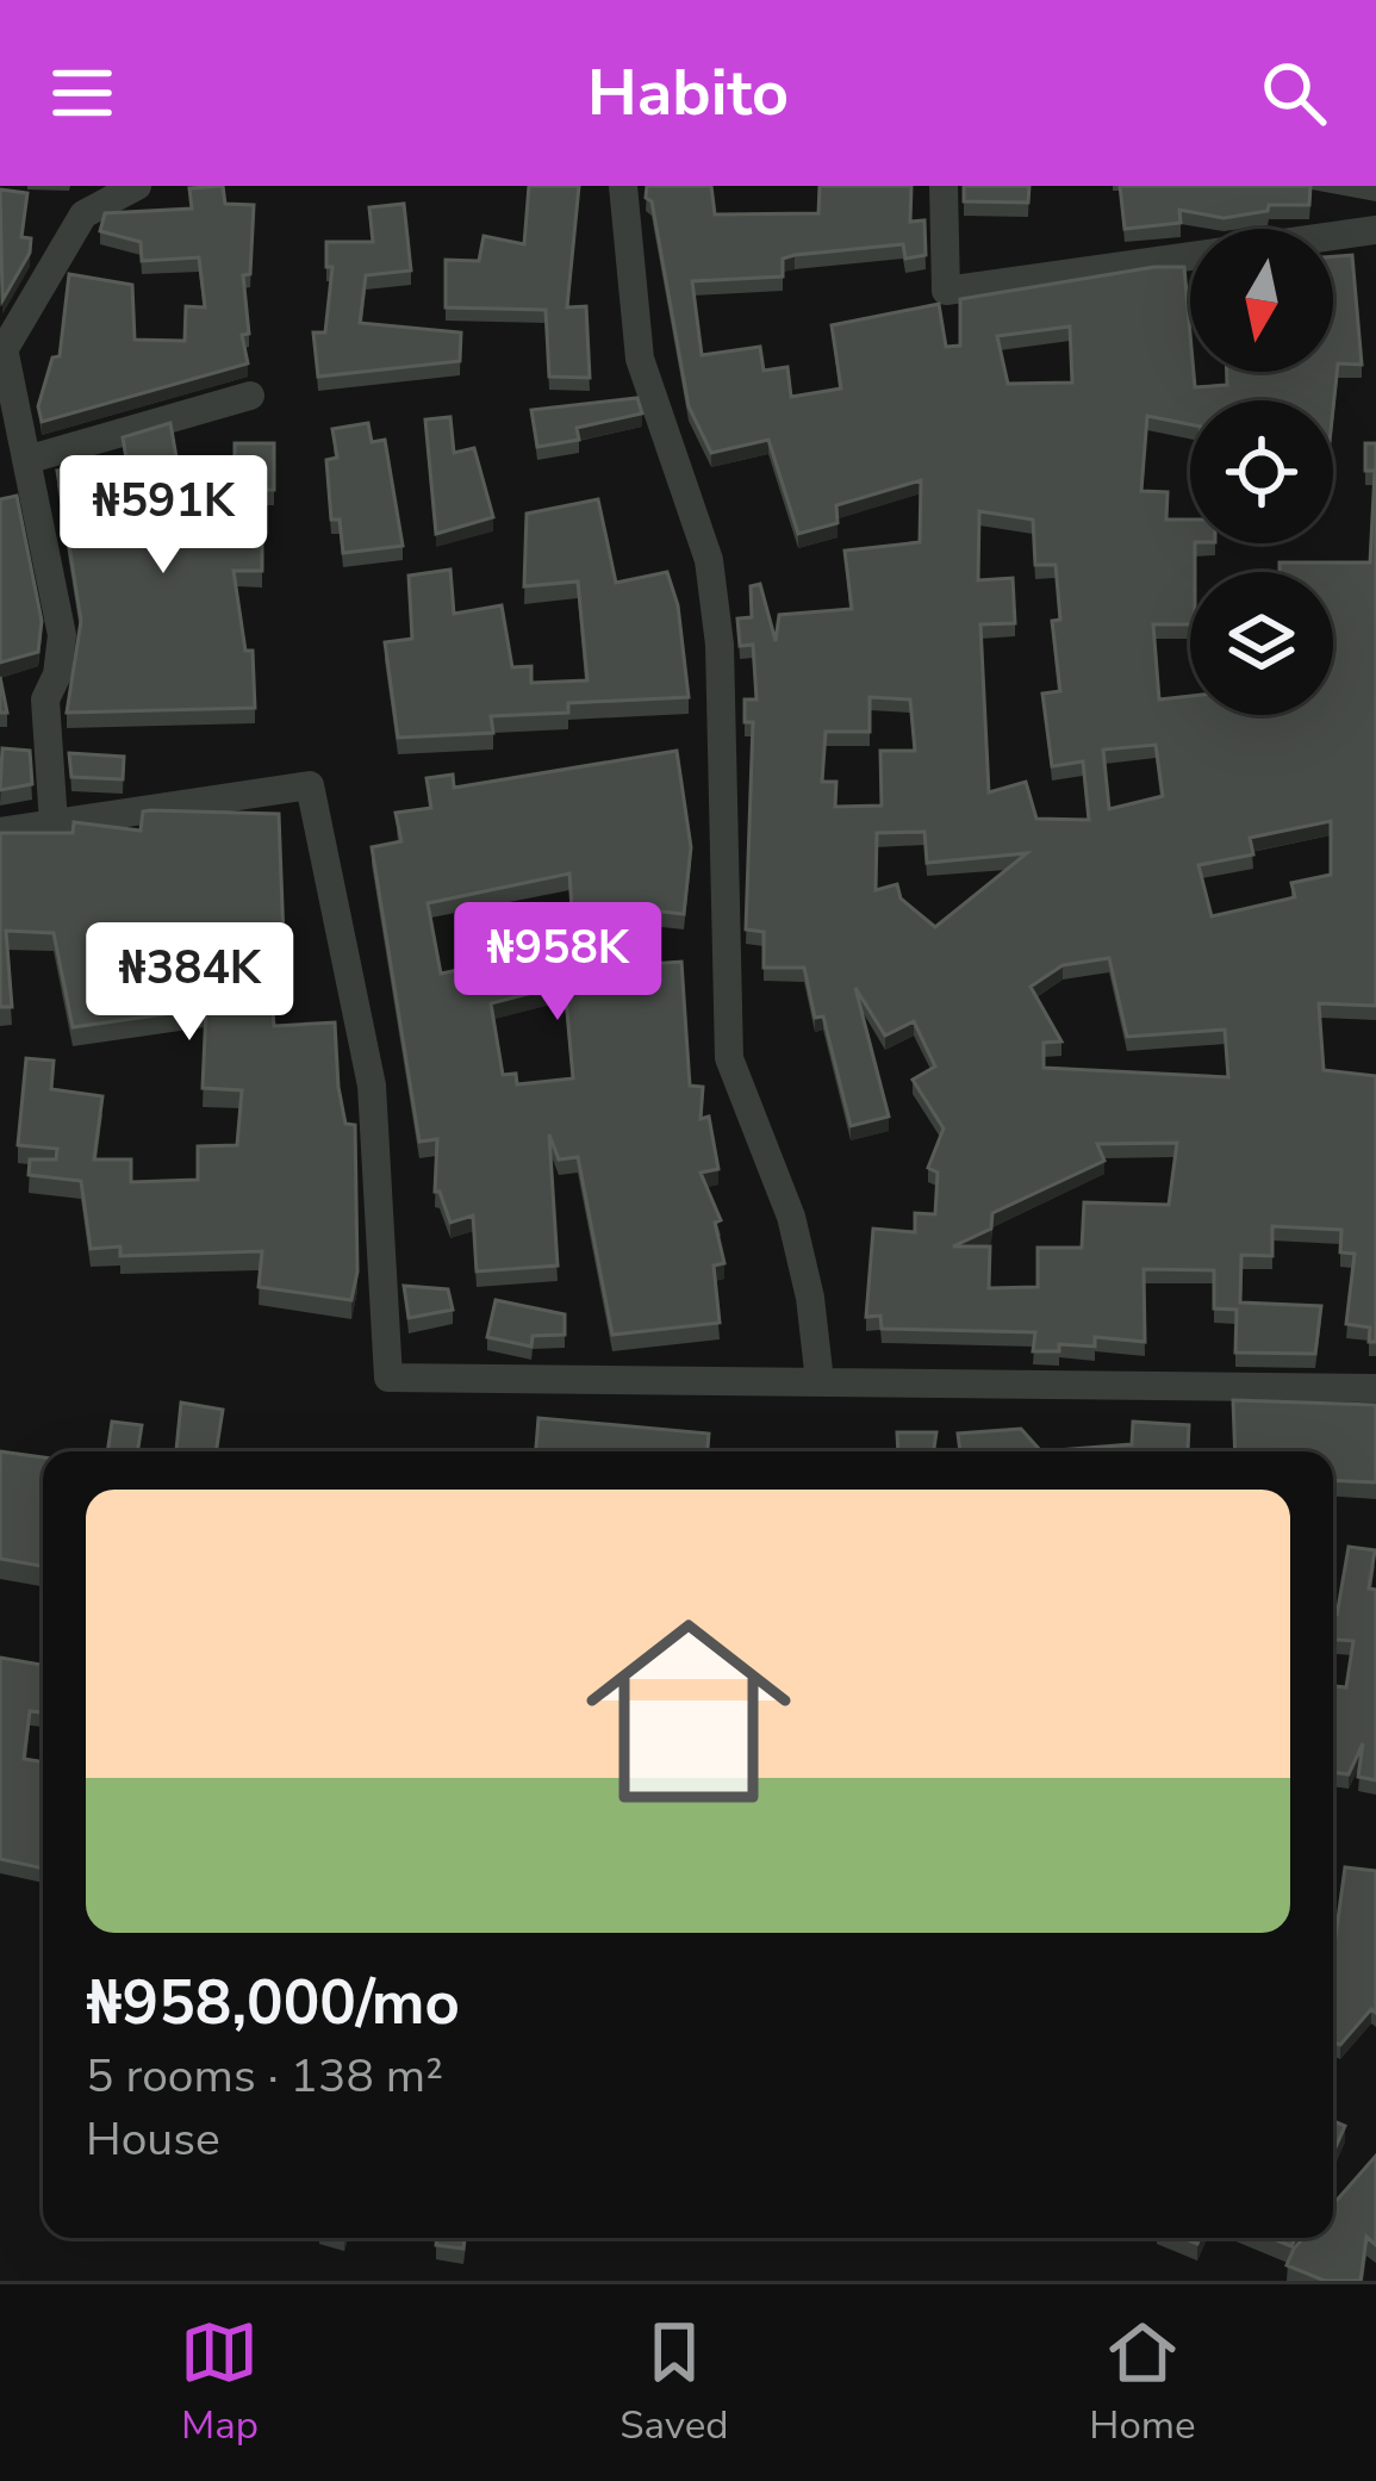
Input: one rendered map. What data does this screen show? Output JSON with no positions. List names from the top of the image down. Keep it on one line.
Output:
{"north":"bottom","page":{"header":"Habito","price":["₦591K","₦958K","₦384K"],"list":[{"name":"₦958,000/mo","note":"5 rooms · 138 m² · House"}],"tabs":["Map","Saved","Home"]}}
